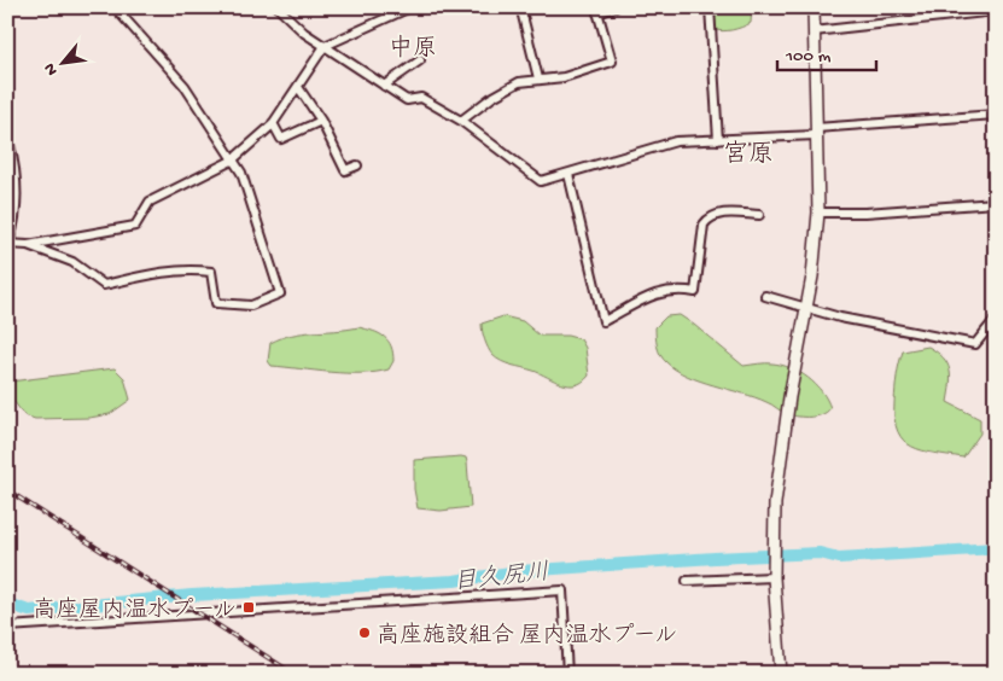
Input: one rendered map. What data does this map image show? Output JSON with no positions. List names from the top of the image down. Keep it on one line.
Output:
{"districts":["中原","宮原"],"water":["目久尻川"],"places":{"transit":["高座屋内温水プール"],"other":["高座施設組合 屋内温水プール"]},"scale_bar":"100 m","north":"bottom left"}
